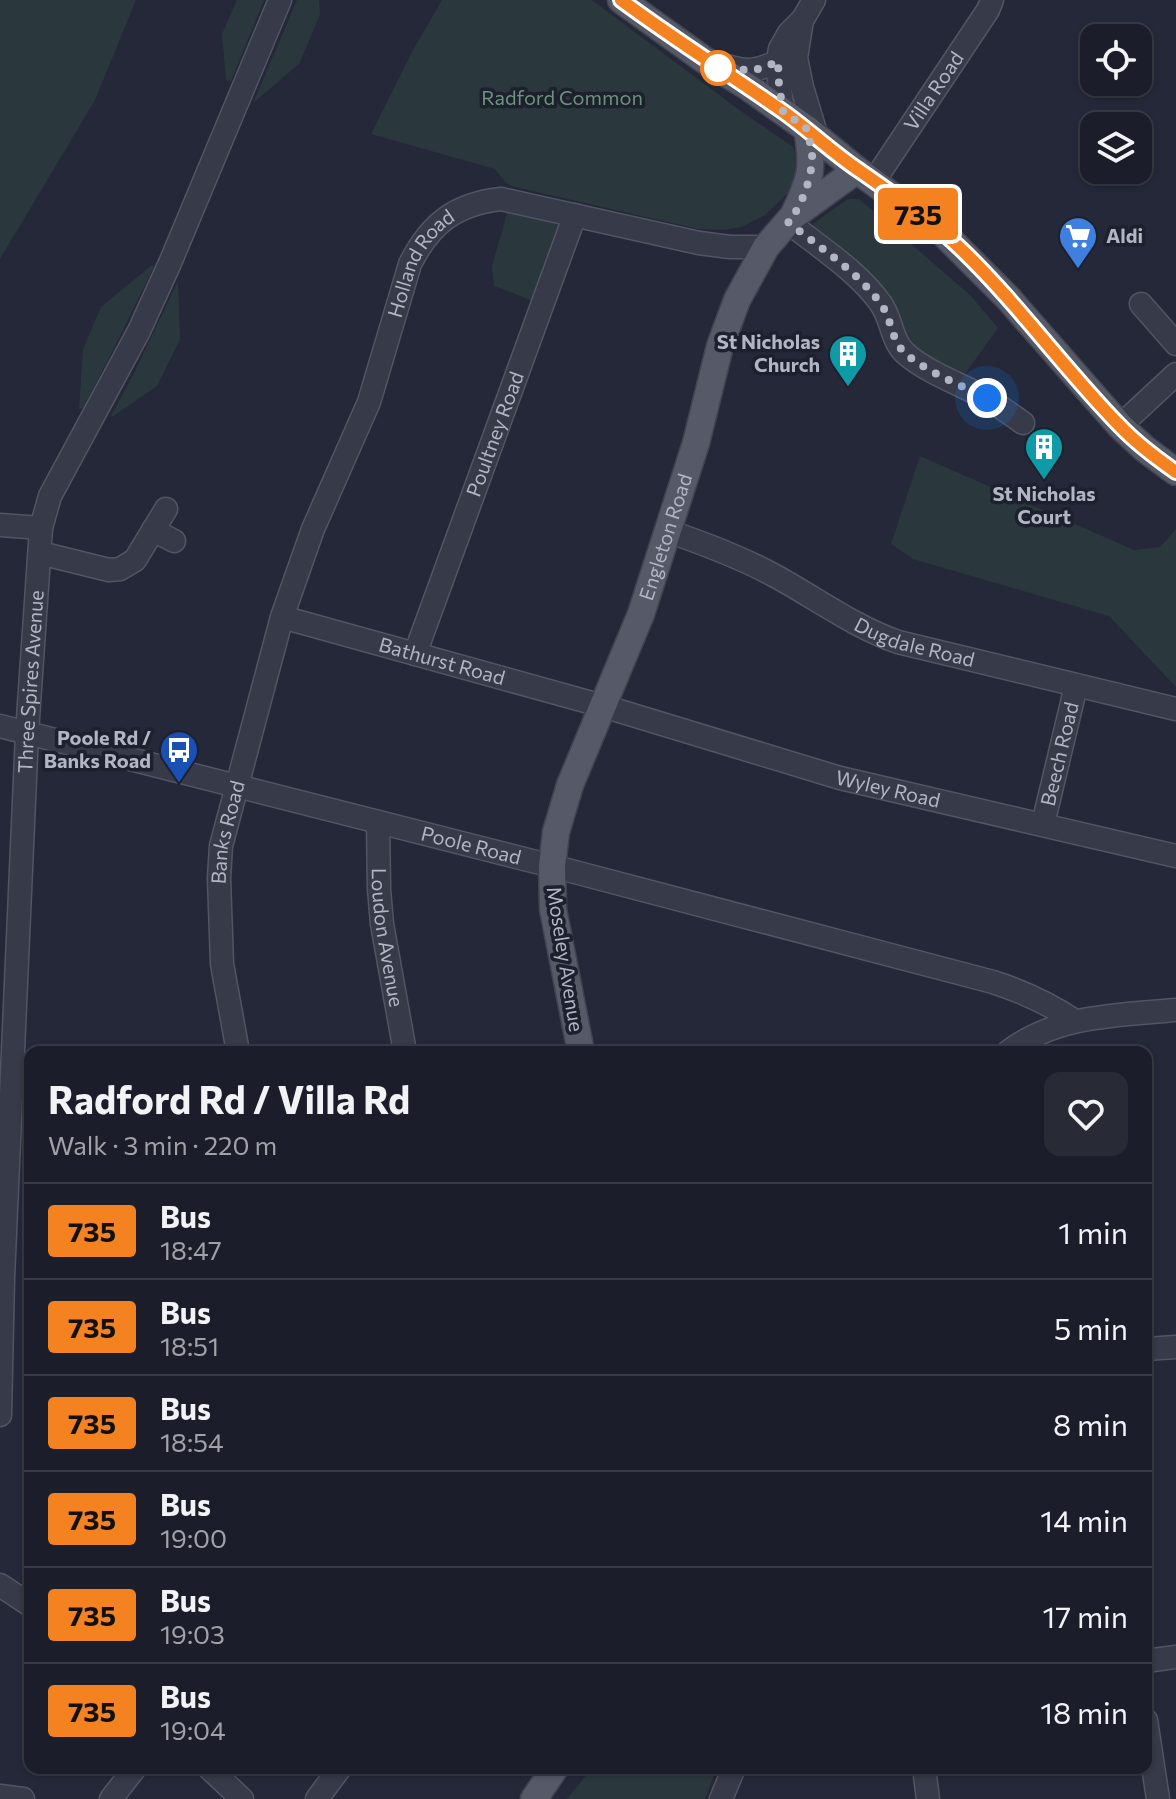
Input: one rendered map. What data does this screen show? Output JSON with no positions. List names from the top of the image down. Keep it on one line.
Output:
{"streets":{"main road":["Engleton Road","Moseley Avenue"],"street":["Villa Road","Holland Road","Poultney Road","Dugdale Road","Bathurst Road","Three Spires Avenue","Beech Road","Wyley Road","Banks Road","Poole Road","Loudon Avenue"]},"crossings":[["Villa Road","Engleton Road"],["Holland Road","Poultney Road"],["Holland Road","Engleton Road"],["Holland Road","Bathurst Road"],["Holland Road","Banks Road"],["Poultney Road","Bathurst Road"],["Engleton Road","Dugdale Road"],["Engleton Road","Bathurst Road"],["Engleton Road","Wyley Road"],["Engleton Road","Poole Road"],["Engleton Road","Moseley Avenue"],["Dugdale Road","Beech Road"],["Bathurst Road","Wyley Road"],["Bathurst Road","Banks Road"],["Three Spires Avenue","Poole Road"],["Beech Road","Wyley Road"],["Banks Road","Poole Road"],["Poole Road","Loudon Avenue"],["Poole Road","Moseley Avenue"]],"parks":["Radford Common"],"places":{"supermarket":["Aldi"],"building":["St Nicholas Church","St Nicholas Court"],"bus stop":["Poole Rd / Banks Road"]},"lines":["bus line 735"],"page":{"on_map":"735","heading":["Radford Rd / Villa Rd","Walk · 3 min · 220 m"],"list":[{"mark":"735","name":"Bus","note":"18:47","value":"1 min"},{"mark":"735","name":"Bus","note":"18:51","value":"5 min"},{"mark":"735","name":"Bus","note":"18:54","value":"8 min"},{"mark":"735","name":"Bus","note":"19:00","value":"14 min"},{"mark":"735","name":"Bus","note":"19:03","value":"17 min"},{"mark":"735","name":"Bus","note":"19:04","value":"18 min"}]}}
